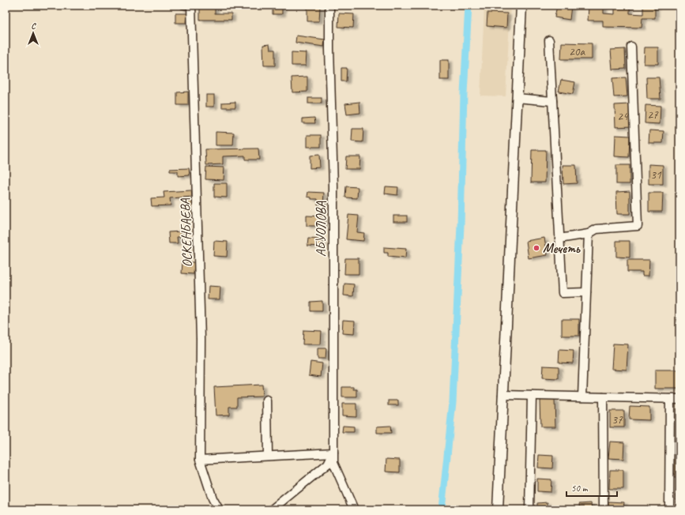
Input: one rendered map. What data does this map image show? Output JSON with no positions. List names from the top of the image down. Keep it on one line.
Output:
{"streets":{"street":["АБУОЛОВА","ОСКЕНБАЕВА"]},"places":["Мечеть"],"house_numbers":["20а","27","24","31","37"],"scale_bar":"50 m","north":"top"}
